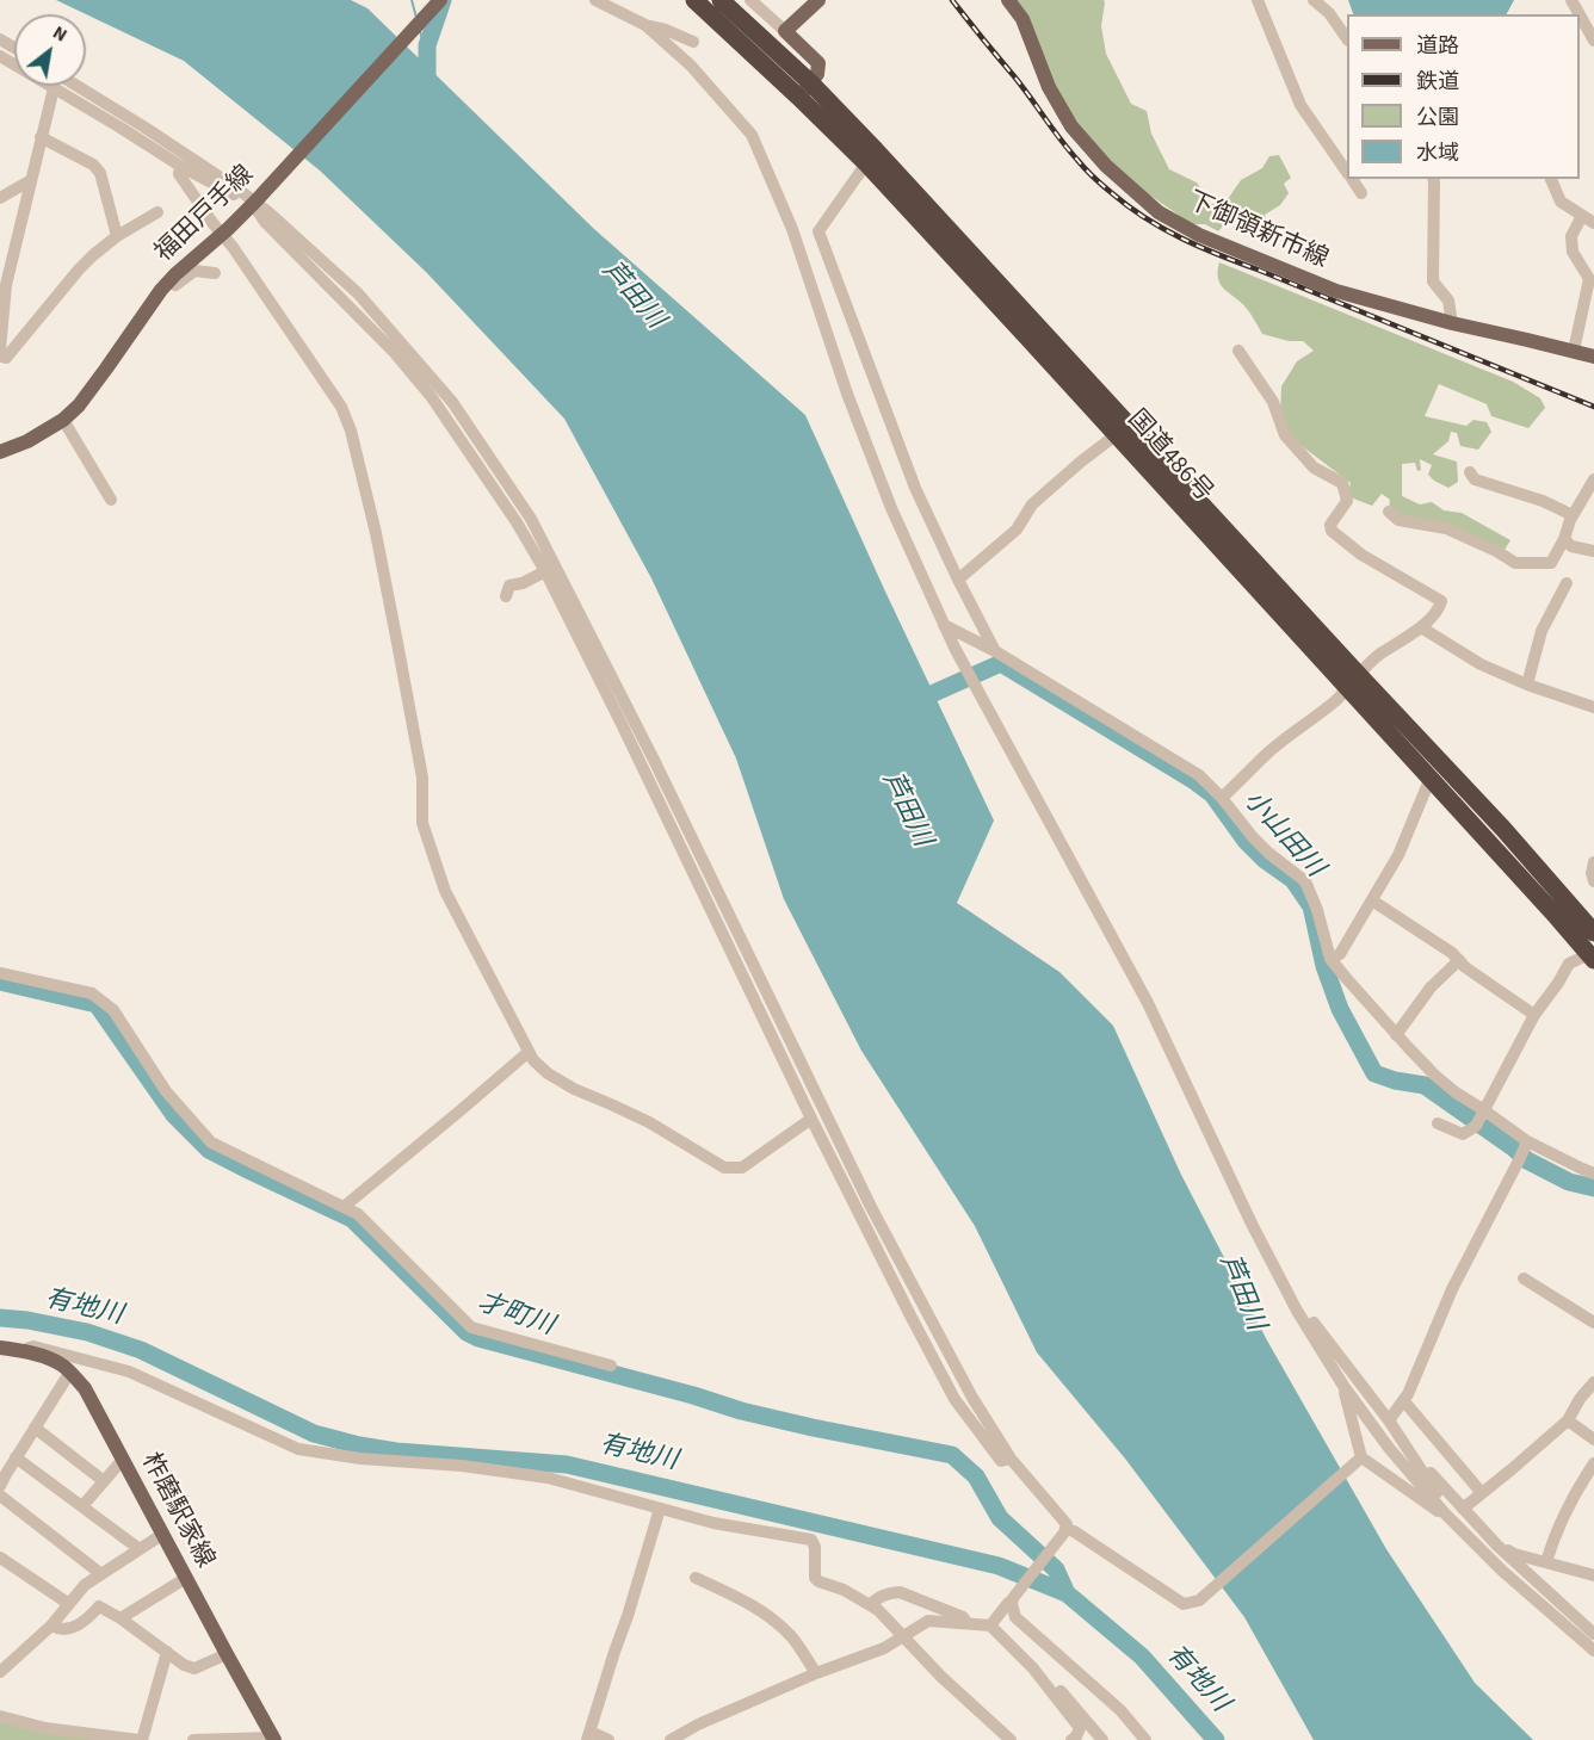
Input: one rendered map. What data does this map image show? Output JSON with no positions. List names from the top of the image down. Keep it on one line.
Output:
{"streets":{"highway":["国道486号"],"main road":["福田戸手線","下御領新市線","柞磨駅家線"]},"water":["芦田川","小山田川","有地川","才町川"],"legend":["道路","鉄道","公園","水域"],"north":"top right"}
